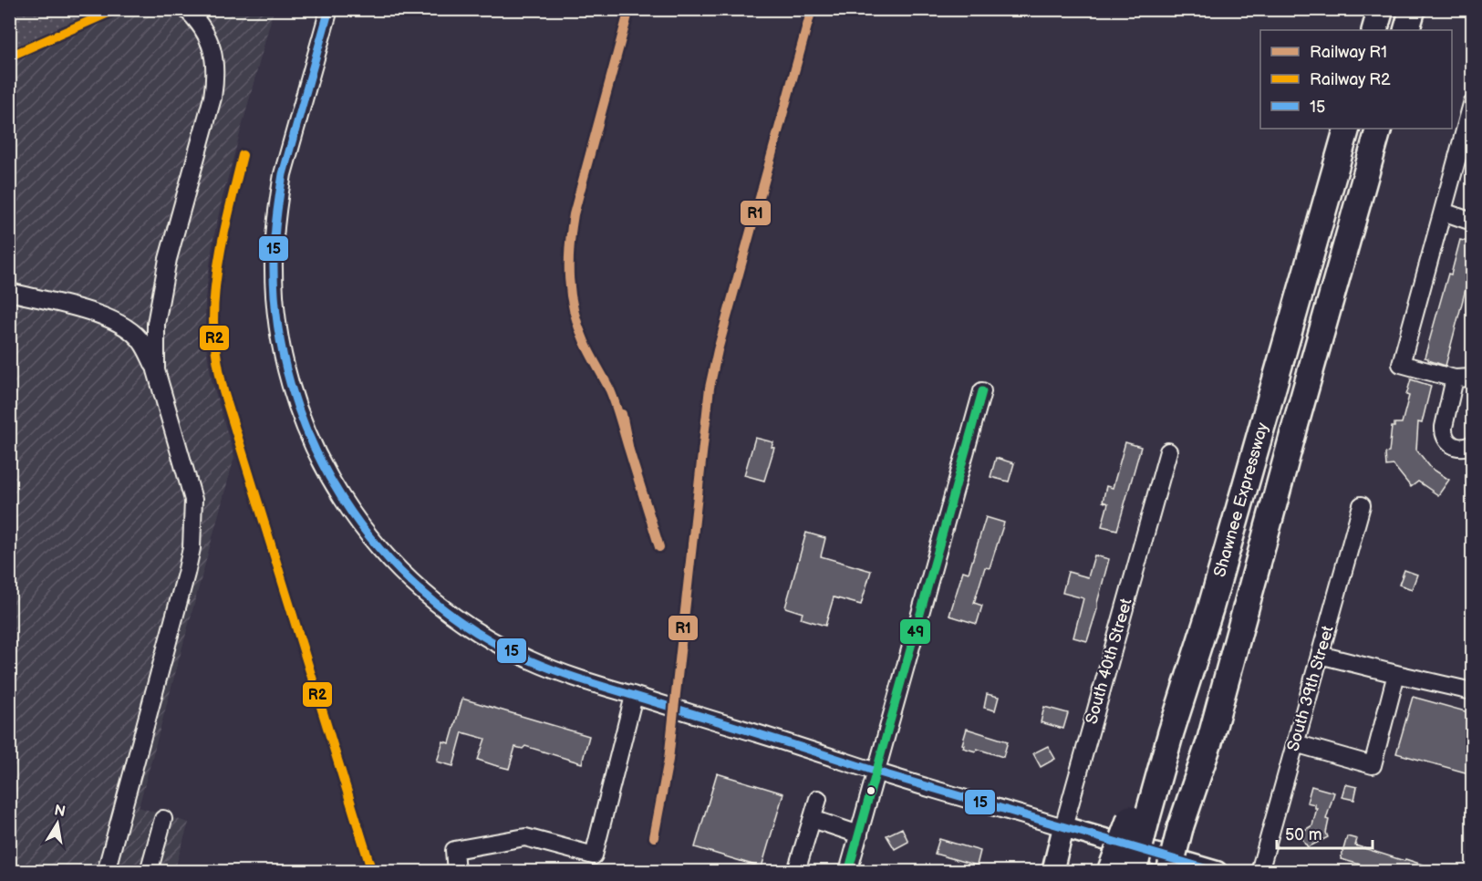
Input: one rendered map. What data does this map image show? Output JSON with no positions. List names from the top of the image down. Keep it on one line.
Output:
{"streets":{"highway":["Shawnee Expressway"],"main road":["South 40th Street"],"street":["South 39th Street"]},"lines":["rail line R1","rail line R2","transit line 15","transit line 49"],"legend":["Railway R1","Railway R2","15"],"scale_bar":"50 m","north":"top"}
